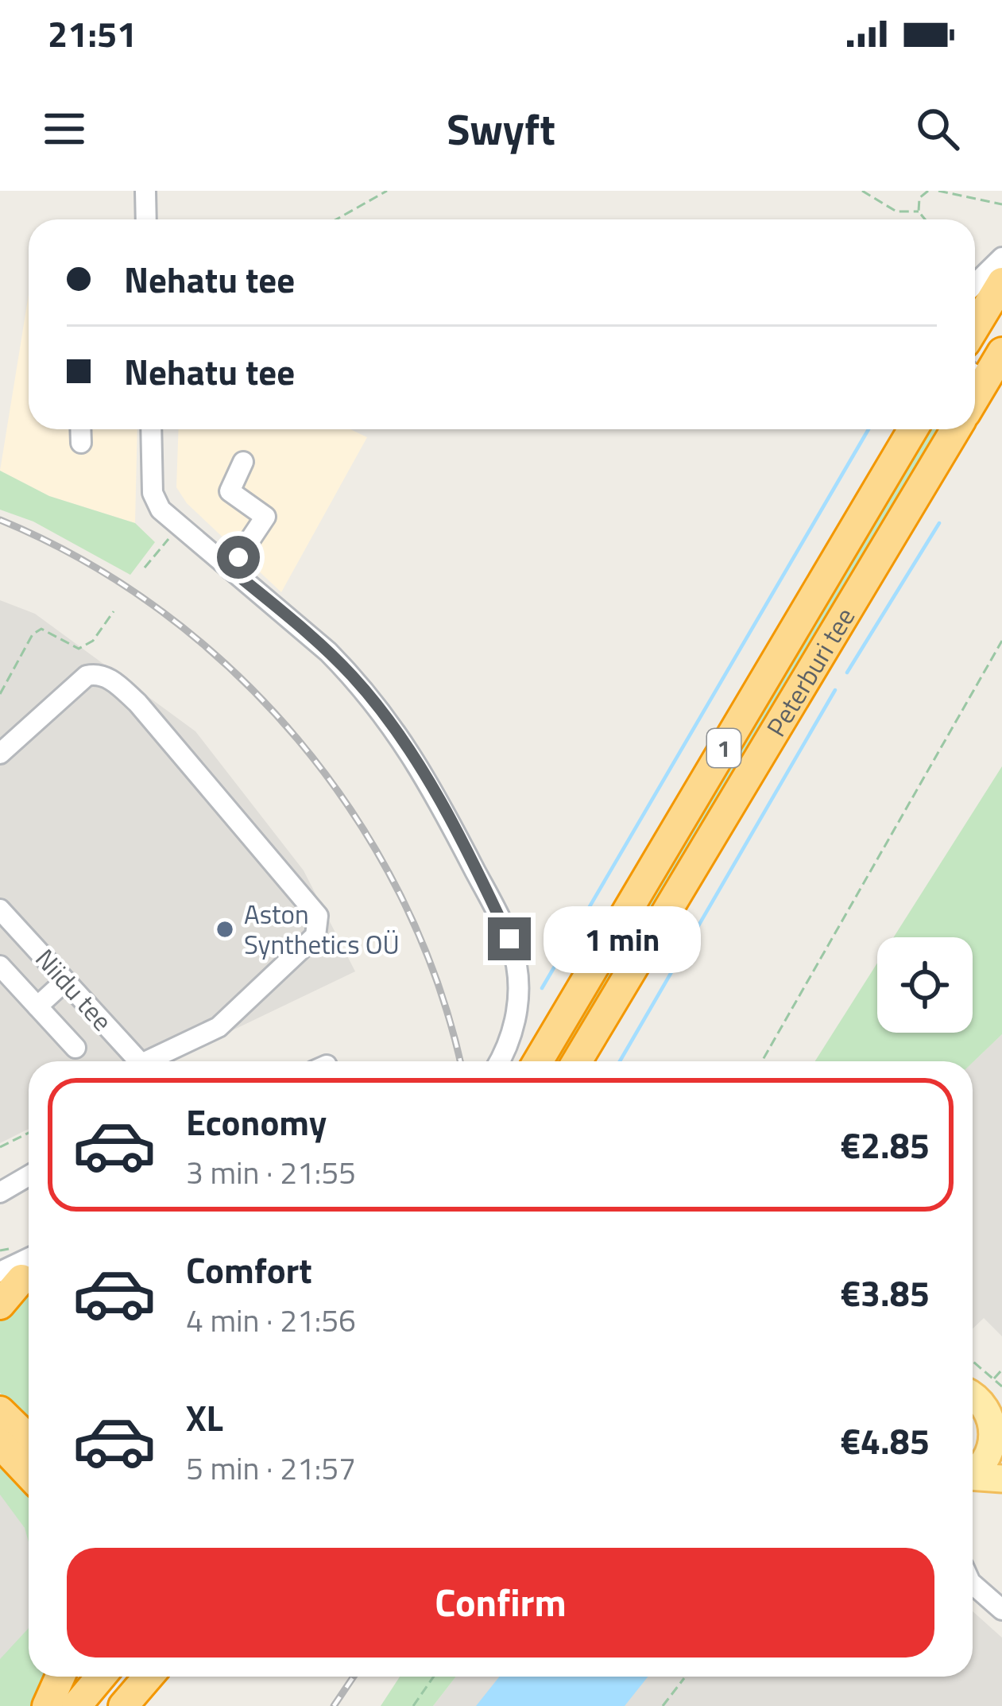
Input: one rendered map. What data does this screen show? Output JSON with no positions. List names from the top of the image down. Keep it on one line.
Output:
{"streets":{"highway":["Peterburi tee","1"],"street":["Niidu tee"]},"places":["Aston Synthetics OÜ"],"page":{"status":"21:51","header":"Swyft","banner":["Nehatu tee","Nehatu tee"],"bubble":"1 min","list":[{"name":"Economy","note":"3 min · 21:55","value":"€2.85"},{"name":"Comfort","note":"4 min · 21:56","value":"€3.85"},{"name":"XL","note":"5 min · 21:57","value":"€4.85"}],"buttons":"Confirm"}}
